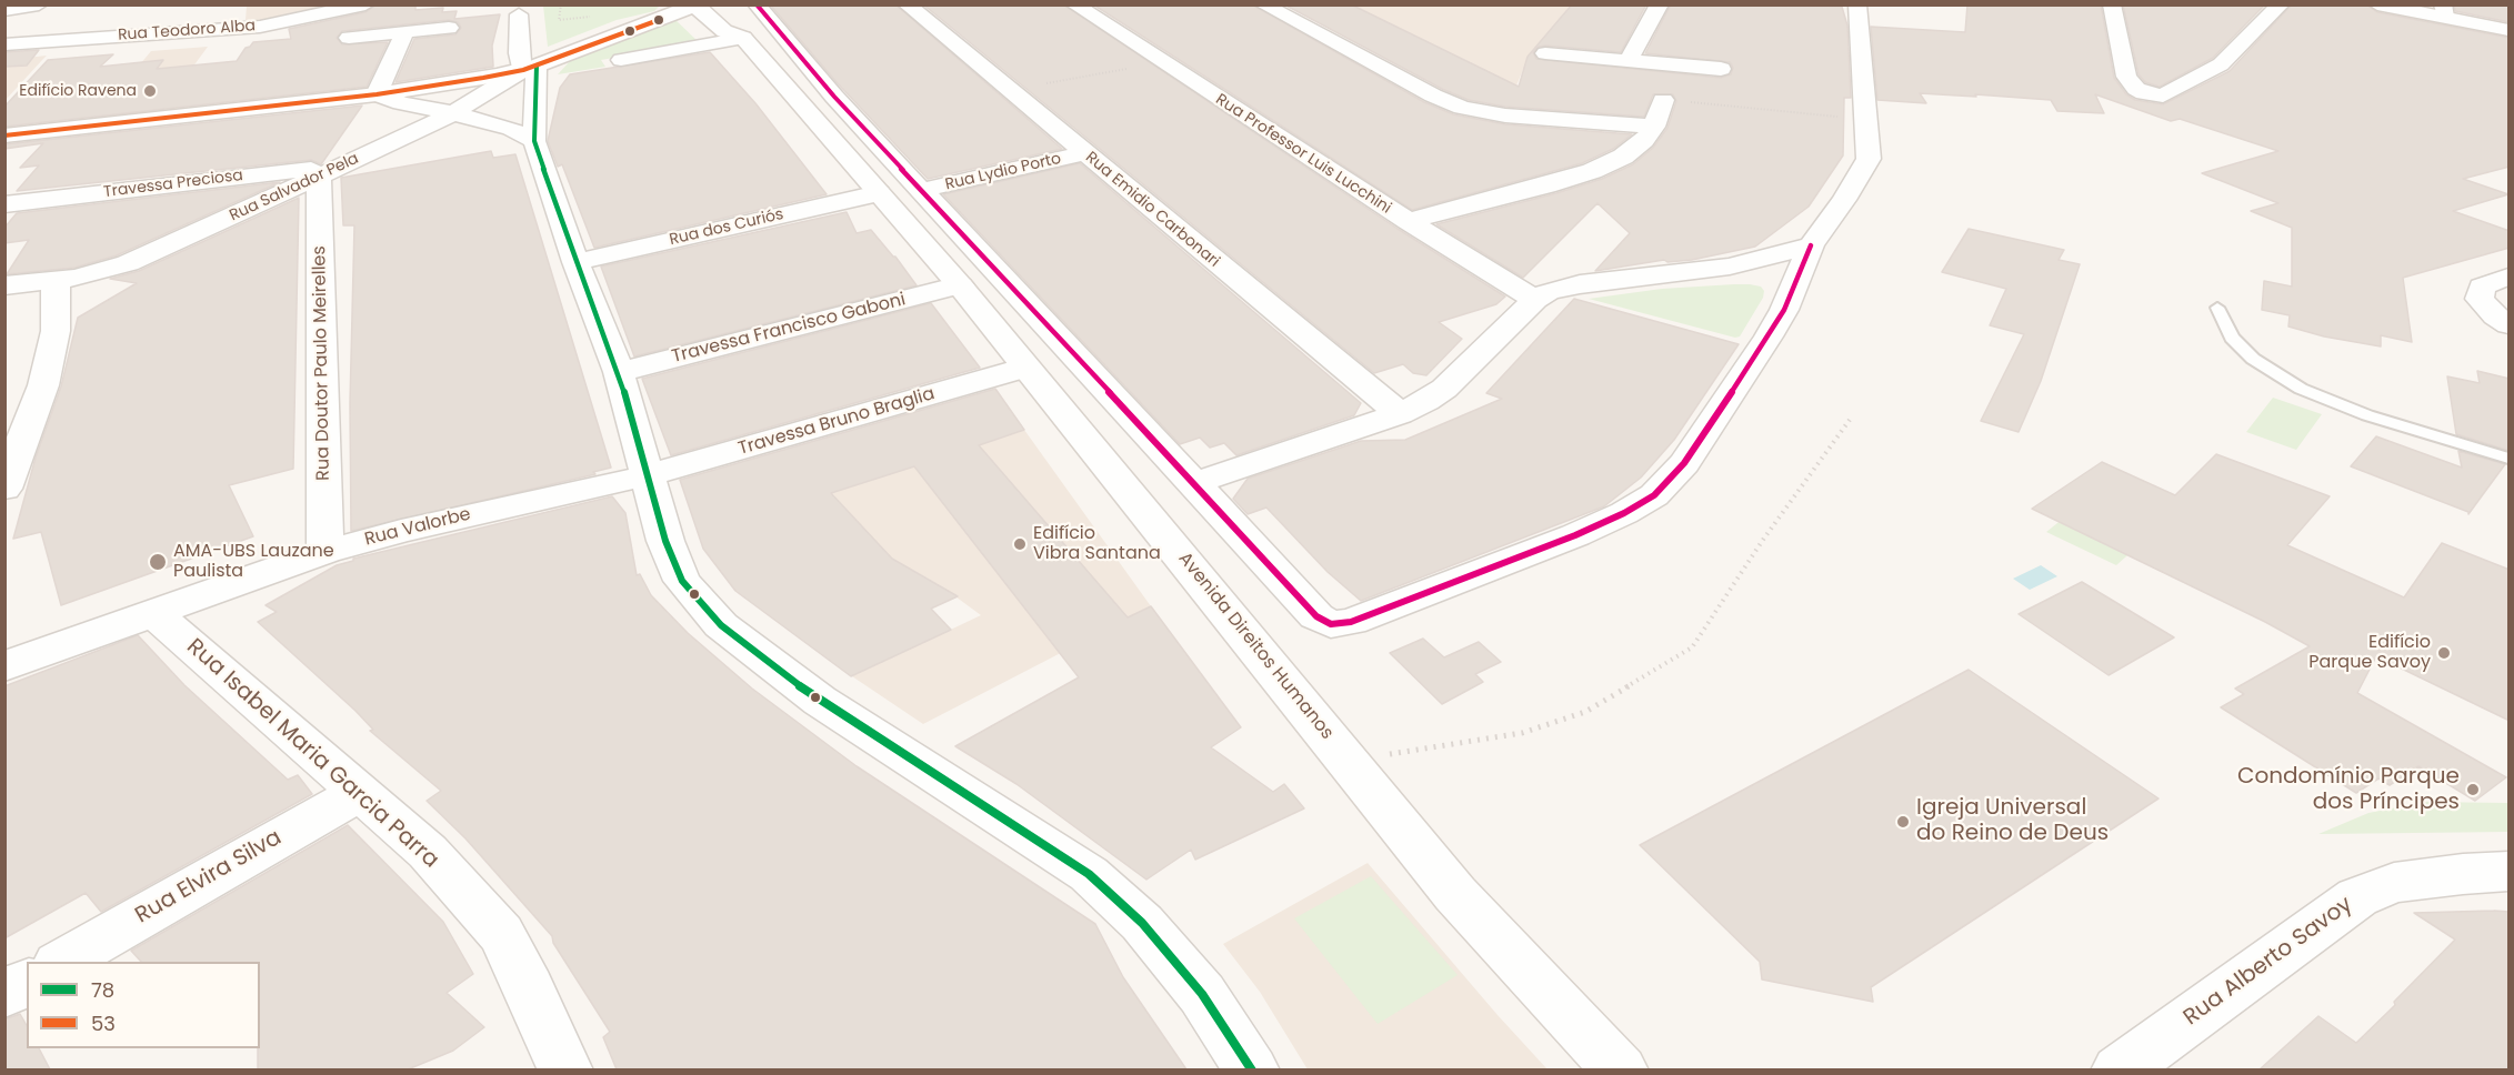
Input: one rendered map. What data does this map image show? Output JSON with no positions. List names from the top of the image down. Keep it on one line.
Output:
{"streets":{"street":["Rua Teodoro Alba","Rua Professor Luis Lucchini","Rua Lydio Porto","Travessa Preciosa","Rua Salvador Pela","Rua Emidio Carbonari","Rua dos Curiós","Travessa Francisco Gaboni","Rua Doutor Paulo Meirelles","Travessa Bruno Braglia","Rua Valorbe","Avenida Direitos Humanos","Rua Isabel Maria Garcia Parra","Rua Elvira Silva","Rua Alberto Savoy"]},"crossings":[["Rua Lydio Porto","Rua Emidio Carbonari"],["Travessa Preciosa","Rua Salvador Pela"],["Travessa Preciosa","Rua Doutor Paulo Meirelles"],["Rua Salvador Pela","Rua Doutor Paulo Meirelles"],["Rua dos Curiós","Avenida Direitos Humanos"],["Travessa Francisco Gaboni","Avenida Direitos Humanos"],["Rua Doutor Paulo Meirelles","Rua Valorbe"],["Travessa Bruno Braglia","Rua Valorbe"],["Travessa Bruno Braglia","Avenida Direitos Humanos"],["Rua Valorbe","Rua Isabel Maria Garcia Parra"],["Rua Isabel Maria Garcia Parra","Rua Elvira Silva"]],"places":["Edifício Ravena","Edifício Vibra Santana","AMA-UBS Lauzane Paulista","Edifício Parque Savoy","Condomínio Parque dos Príncipes","Igreja Universal do Reino de Deus"],"lines":["transit line 53","transit line 78"],"legend":["78","53"]}
